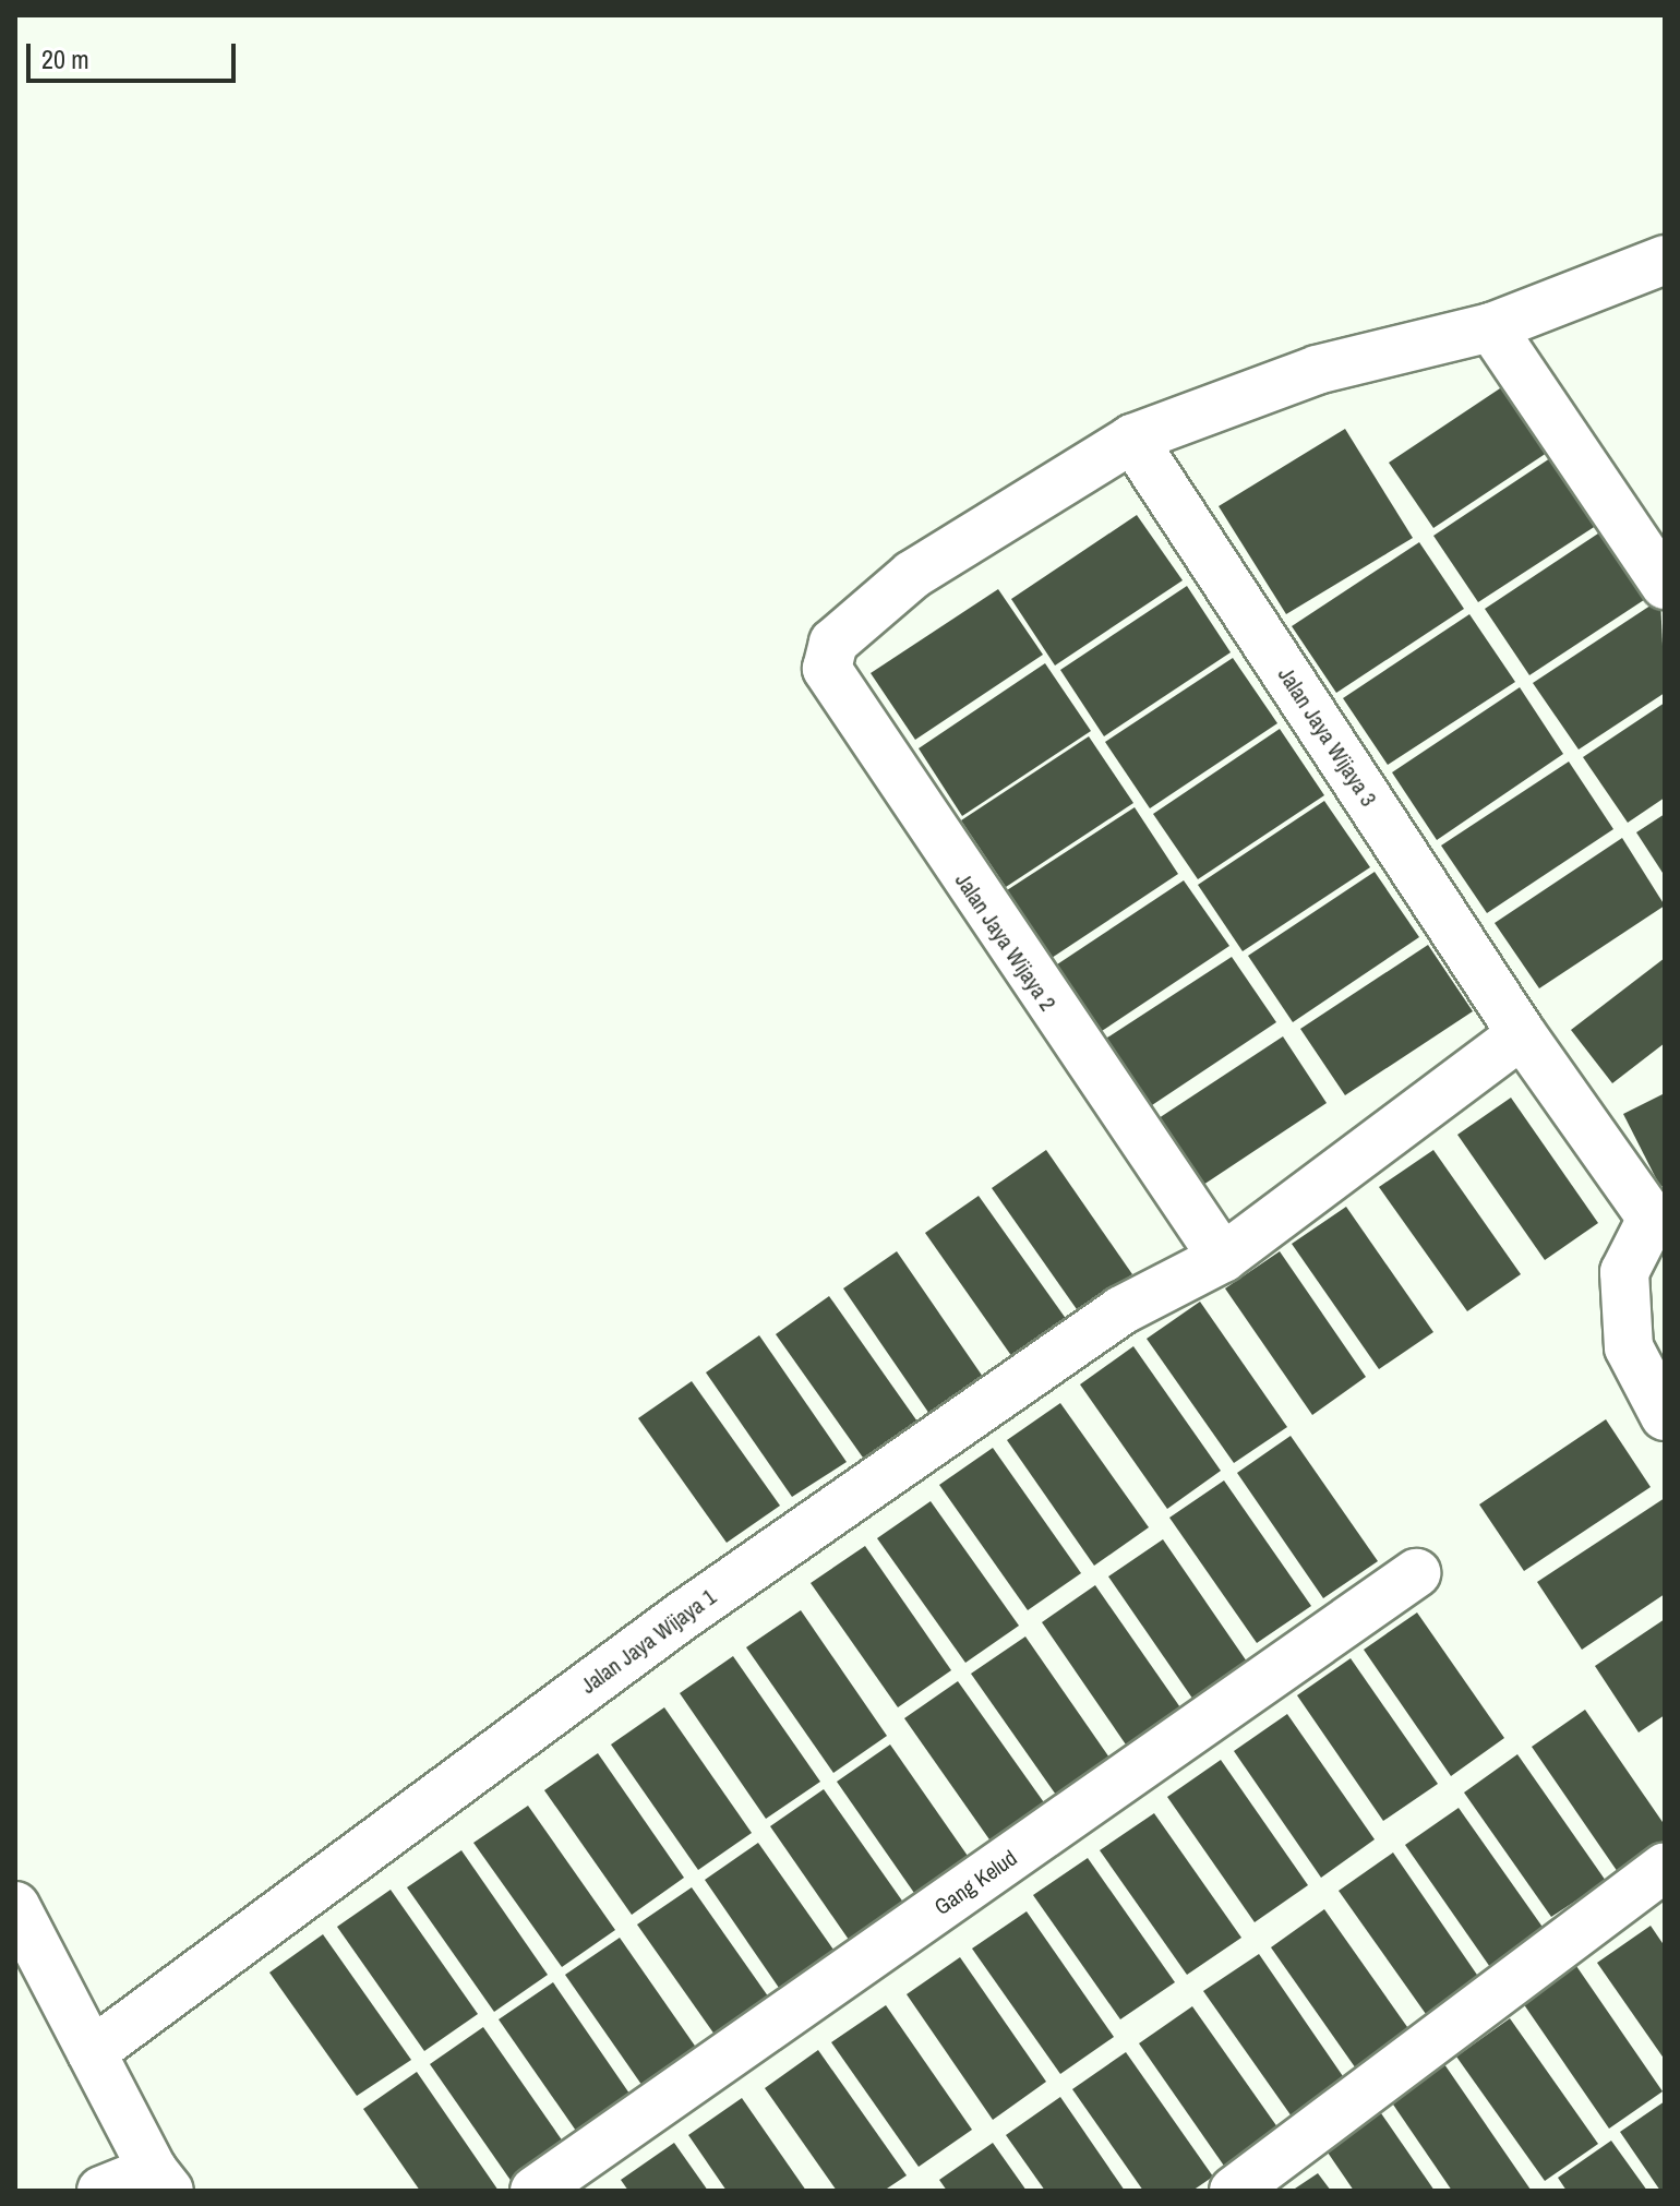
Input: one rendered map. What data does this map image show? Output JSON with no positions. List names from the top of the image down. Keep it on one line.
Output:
{"streets":{"street":["Jalan Jaya Wijaya 3","Jalan Jaya Wijaya 2","Jalan Jaya Wijaya 1","Gang Kelud"]},"crossings":[["Jalan Jaya Wijaya 3","Jalan Jaya Wijaya 2"],["Jalan Jaya Wijaya 3","Jalan Jaya Wijaya 1"],["Jalan Jaya Wijaya 2","Jalan Jaya Wijaya 1"]],"scale_bar":"20 m"}
